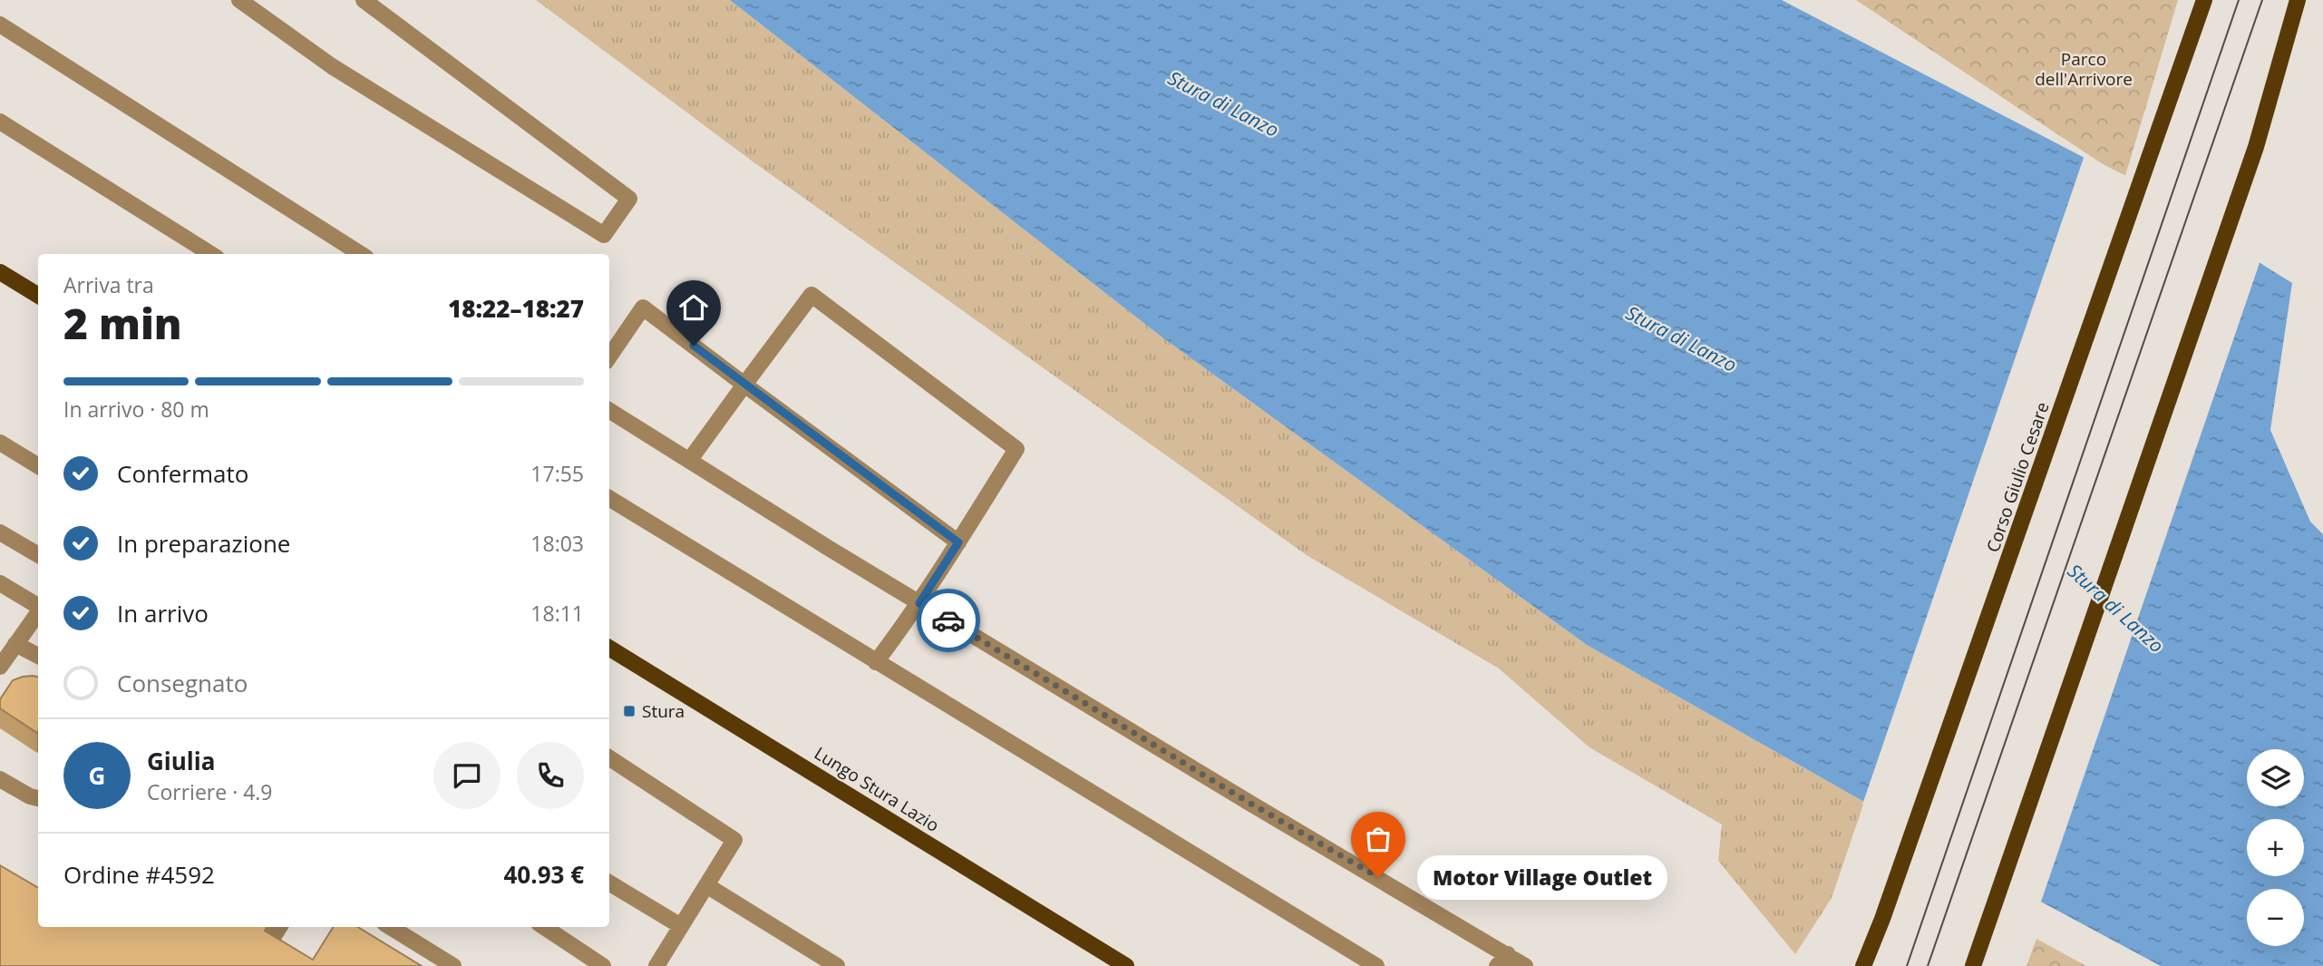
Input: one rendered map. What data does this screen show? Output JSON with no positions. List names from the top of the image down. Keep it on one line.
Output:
{"streets":{"main road":["Corso Giulio Cesare","Lungo Stura Lazio"]},"water":["Stura di Lanzo"],"parks":["Parco dell'Arrivore"],"places":{"transit":["Stura"],"other":["Motor Village Outlet"]},"page":{"heading":["2 min","Arriva tra","18:22–18:27"],"panel":["Giulia","Corriere · 4.9","Ordine #4592","40.93 €"],"bar":"In arrivo · 80 m","list":[["Confermato","17:55"],["In preparazione","18:03"],["In arrivo","18:11"],"Consegnato"],"round":"G","map_buttons":["+","−"],"bubble":"Motor Village Outlet"}}
